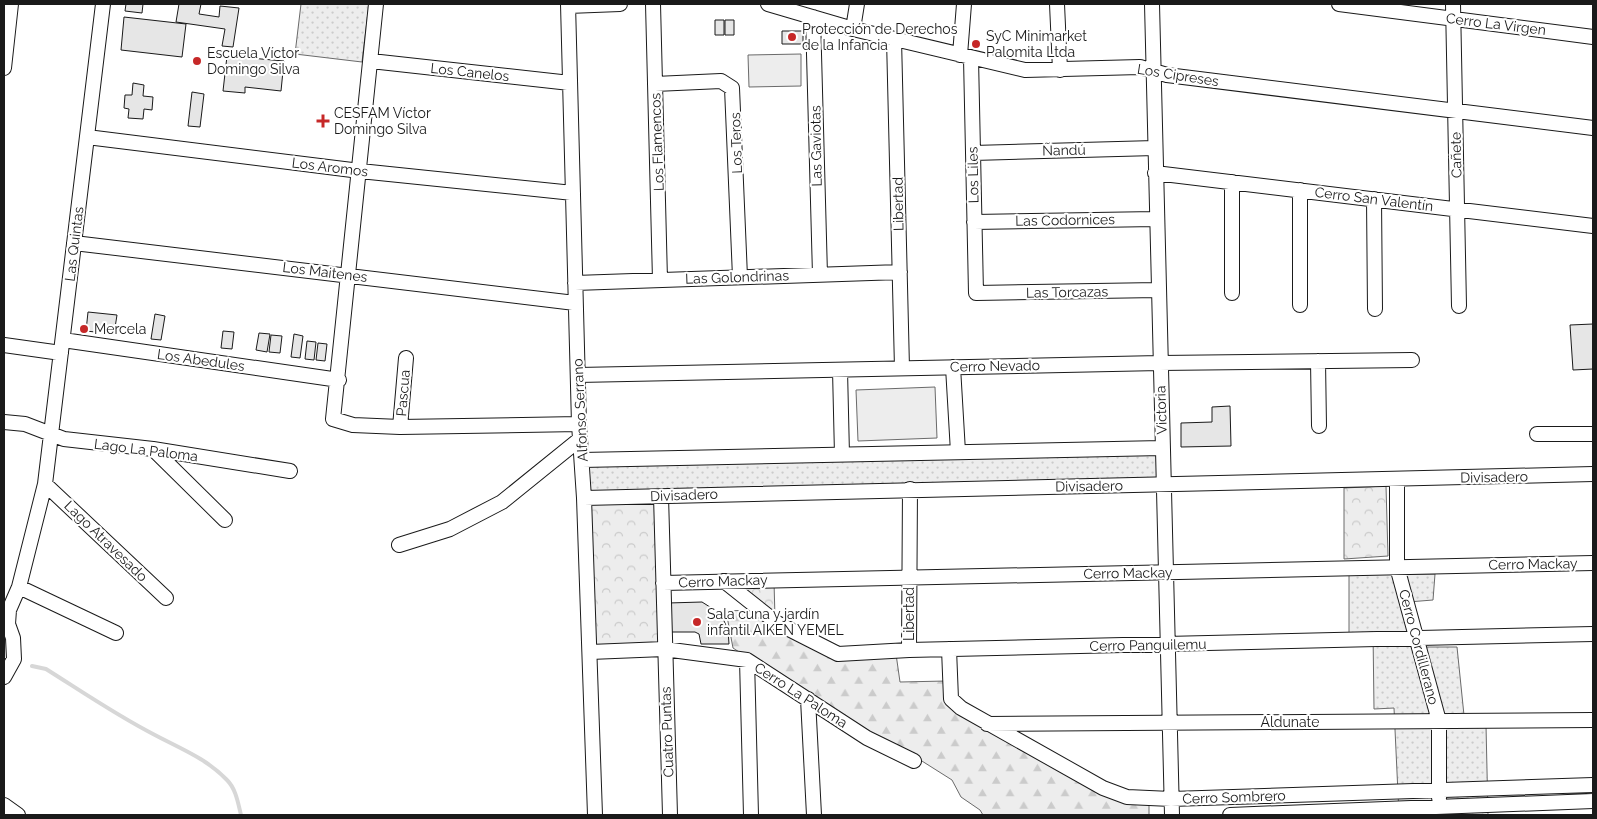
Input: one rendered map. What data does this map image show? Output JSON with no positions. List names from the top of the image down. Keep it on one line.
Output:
{"streets":{"street":["Cerro La Virgen","Los Canelos","Los Cipreses","Los Flamencos","Los Teros","Las Gaviotas","Ñandú","Cañete","Los Aromos","Los Liles","Cerro San Valentín","Libertad","Las Codornices","Las Quintas","Los Maitenes","Las Golondrinas","Las Torcazas","Los Abedules","Cerro Nevado","Pascua","Alfonso Serrano","Victoria","Lago La Paloma","Divisadero","Lago Atravesado","Cerro Mackay","Cerro Panguilemu","Cerro Cordillerano","Cerro La Paloma","Aldunate","Cuatro Puntas","Cerro Sombrero"]},"crossings":[["Cerro La Virgen","Cañete"],["Los Canelos","Alfonso Serrano"],["Los Cipreses","Las Gaviotas"],["Los Cipreses","Cañete"],["Los Cipreses","Los Liles"],["Los Cipreses","Libertad"],["Los Cipreses","Victoria"],["Los Flamencos","Los Teros"],["Los Flamencos","Las Golondrinas"],["Los Teros","Las Golondrinas"],["Las Gaviotas","Las Golondrinas"],["Ñandú","Los Liles"],["Ñandú","Victoria"],["Cañete","Cerro San Valentín"],["Los Aromos","Las Quintas"],["Los Aromos","Alfonso Serrano"],["Los Liles","Las Codornices"],["Los Liles","Las Torcazas"],["Cerro San Valentín","Victoria"],["Libertad","Las Golondrinas"],["Libertad","Cerro Nevado"],["Libertad","Divisadero"],["Libertad","Cerro Mackay"],["Libertad","Cerro Panguilemu"],["Las Codornices","Victoria"],["Las Quintas","Los Maitenes"],["Las Quintas","Los Abedules"],["Las Quintas","Lago La Paloma"],["Las Quintas","Lago Atravesado"],["Los Maitenes","Alfonso Serrano"],["Las Golondrinas","Alfonso Serrano"],["Las Torcazas","Victoria"],["Cerro Nevado","Alfonso Serrano"],["Cerro Nevado","Victoria"],["Alfonso Serrano","Divisadero"],["Alfonso Serrano","Cerro La Paloma"],["Victoria","Divisadero"],["Victoria","Cerro Mackay"],["Victoria","Cerro Panguilemu"],["Victoria","Aldunate"],["Victoria","Cerro Sombrero"],["Divisadero","Cerro Cordillerano"],["Divisadero","Cuatro Puntas"],["Cerro Mackay","Cerro Panguilemu"],["Cerro Mackay","Cerro Cordillerano"],["Cerro Mackay","Cuatro Puntas"],["Cerro Panguilemu","Cerro Cordillerano"],["Cerro Panguilemu","Cerro Sombrero"],["Cerro Cordillerano","Aldunate"],["Cerro Cordillerano","Cerro Sombrero"],["Cerro La Paloma","Cuatro Puntas"],["Aldunate","Cerro Sombrero"]],"places":{"other":["Protección de Derechos de la Infancia","SyC Minimarket Palomita Ltda","Escuela Víctor Domingo Silva","Mercela","Sala cuna y jardín infantil AIKEN YEMEL"],"health":["CESFAM Víctor Domingo Silva"]}}
